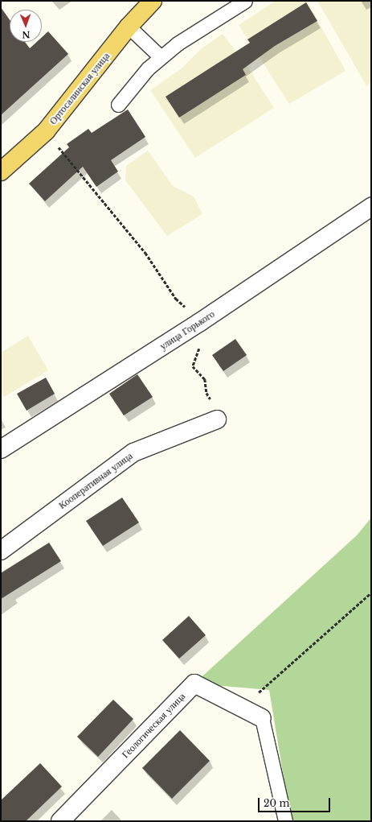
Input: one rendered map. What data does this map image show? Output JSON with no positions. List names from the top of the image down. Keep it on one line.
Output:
{"streets":{"main road":["Ортосалинская улица"],"street":["улица Горького","Кооперативная улица","Геологическая улица"]},"scale_bar":"20 m","north":"bottom"}
